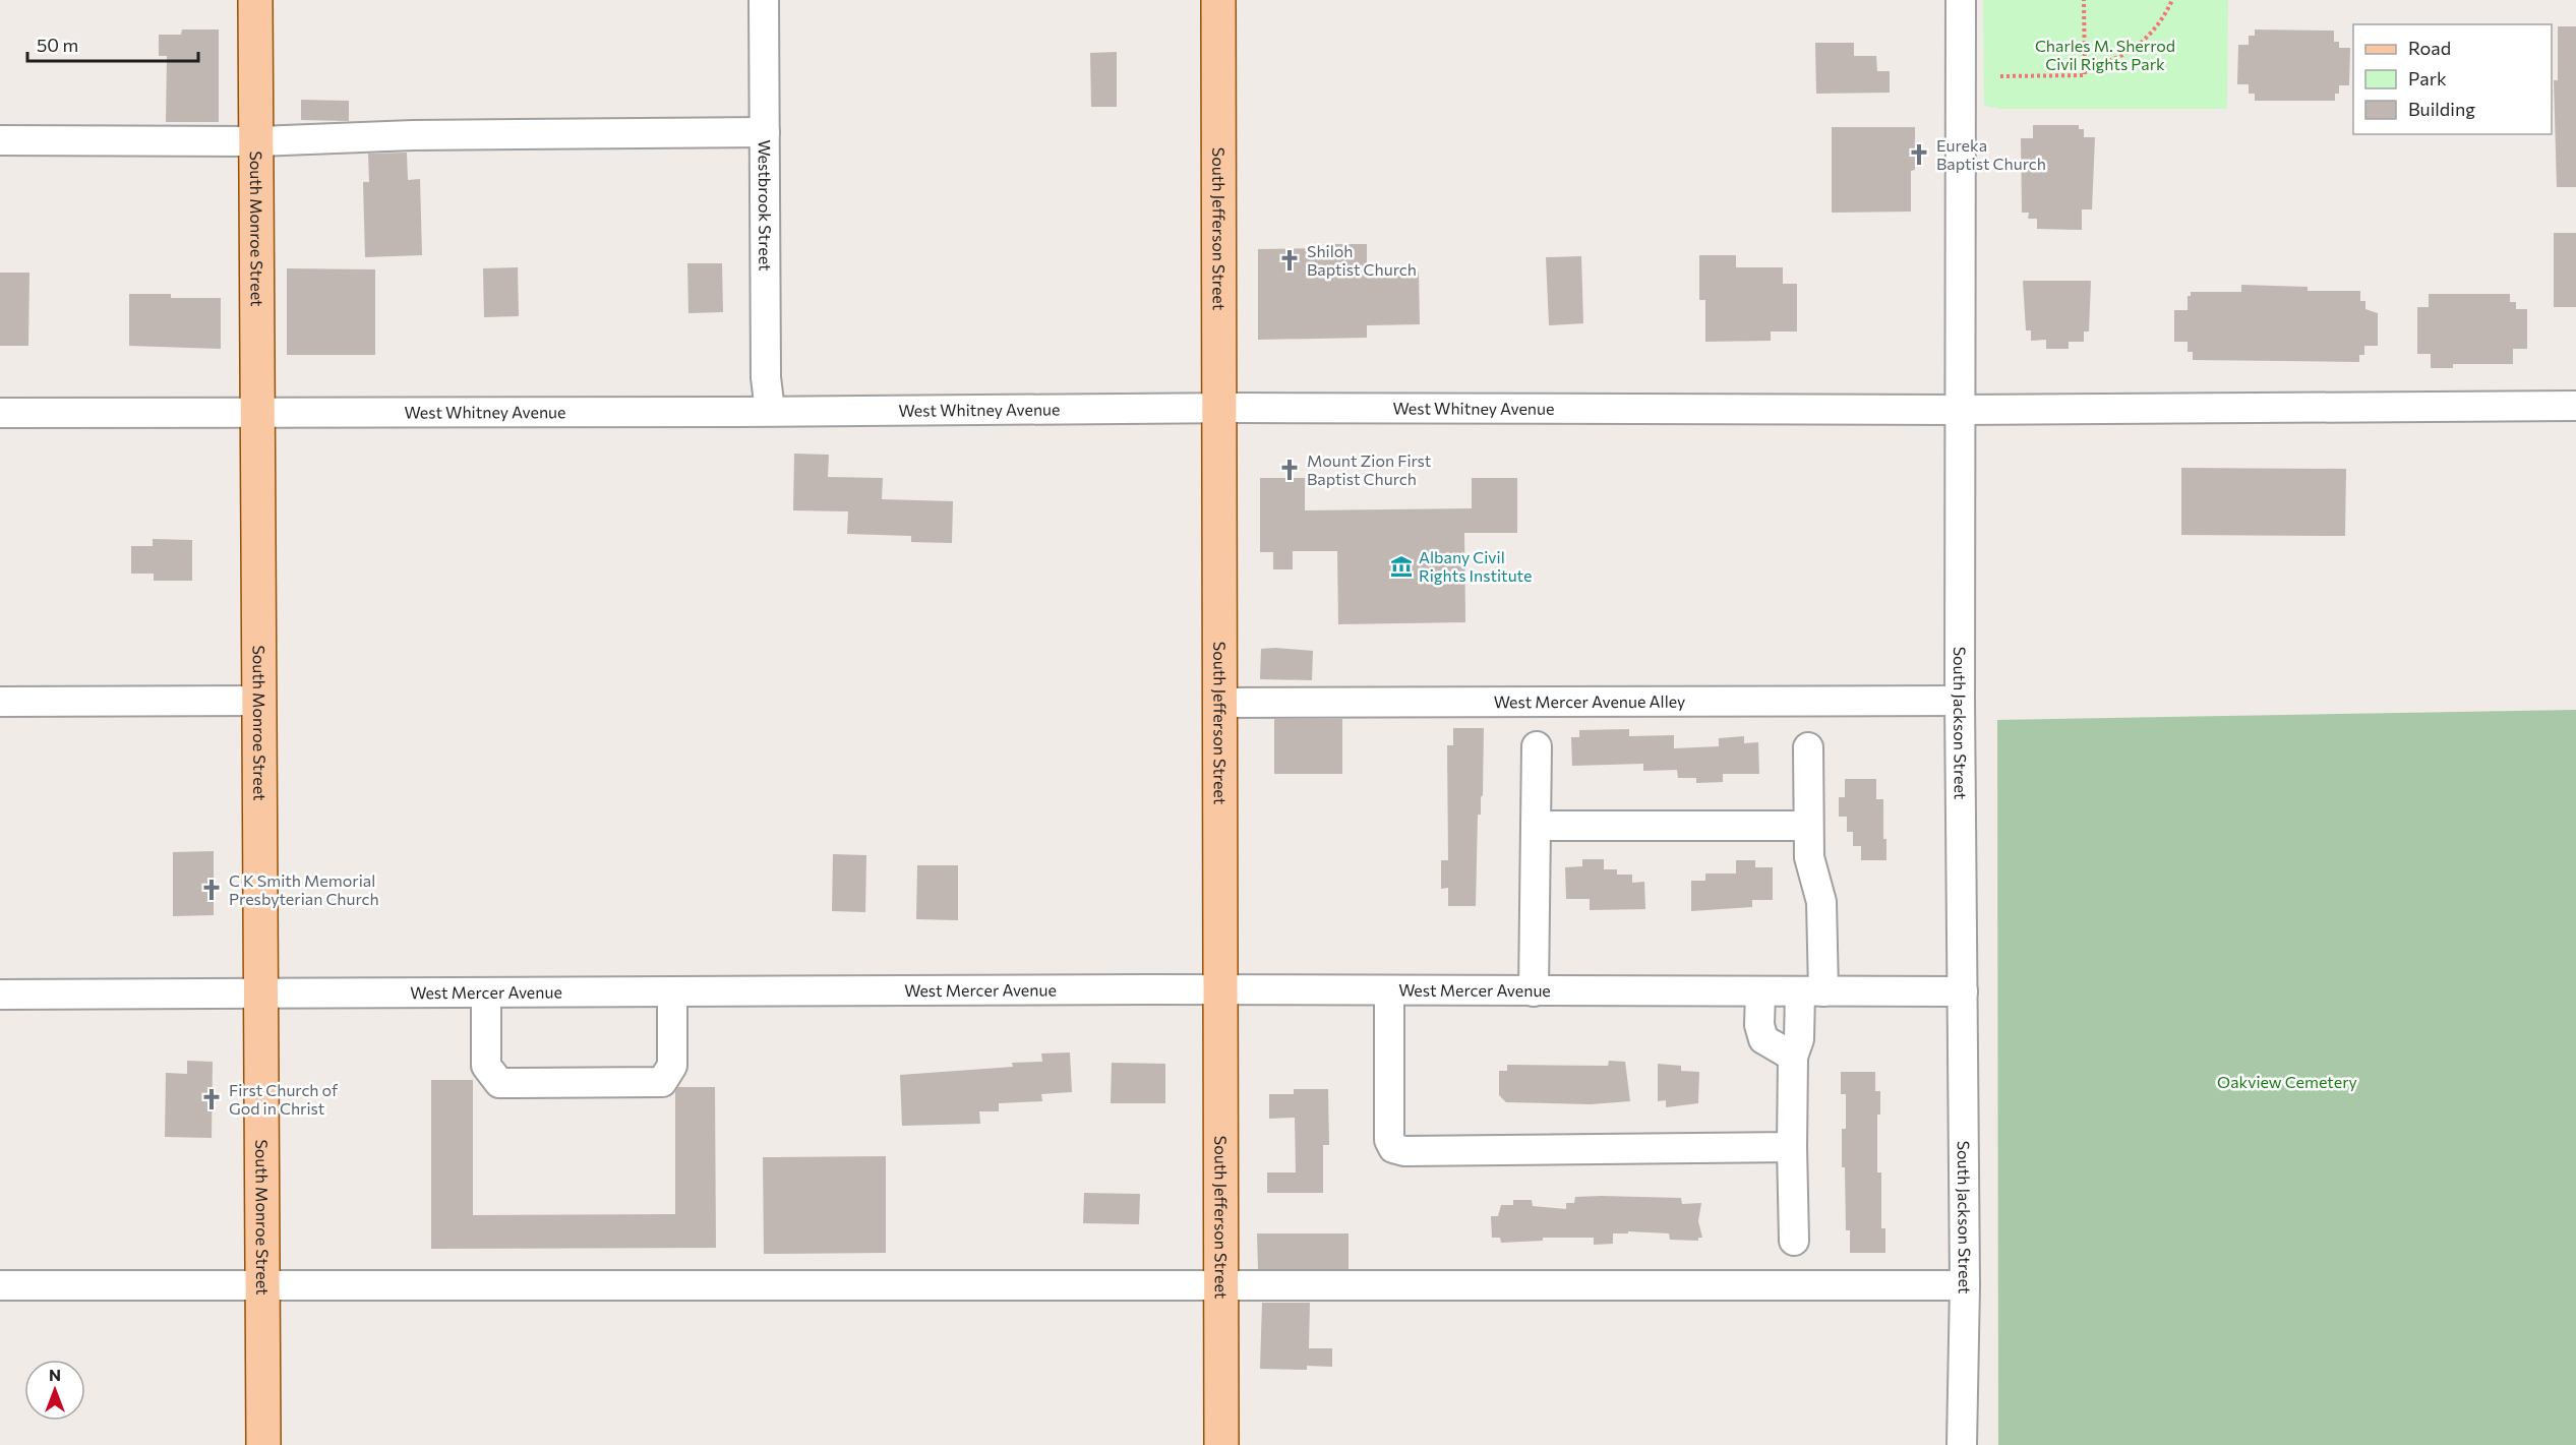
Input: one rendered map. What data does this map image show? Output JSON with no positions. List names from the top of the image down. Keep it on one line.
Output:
{"streets":{"main road":["South Monroe Street","South Jefferson Street"],"street":["Westbrook Street","West Whitney Avenue","West Mercer Avenue Alley","South Jackson Street","West Mercer Avenue"]},"crossings":[["Westbrook Street","West Whitney Avenue"],["South Monroe Street","West Whitney Avenue"],["South Monroe Street","West Mercer Avenue"],["South Jefferson Street","West Whitney Avenue"],["South Jefferson Street","West Mercer Avenue Alley"],["South Jefferson Street","West Mercer Avenue"],["West Whitney Avenue","South Jackson Street"],["West Mercer Avenue Alley","South Jackson Street"],["South Jackson Street","West Mercer Avenue"]],"parks":["Charles M. Sherrod Civil Rights Park","Oakview Cemetery"],"places":{"church":["Eureka Baptist Church","Shiloh Baptist Church","Mount Zion First Baptist Church","C K Smith Memorial Presbyterian Church","First Church of God in Christ"],"museum":["Albany Civil Rights Institute"]},"legend":["Road","Park","Building"],"scale_bar":"50 m","north":"top"}
